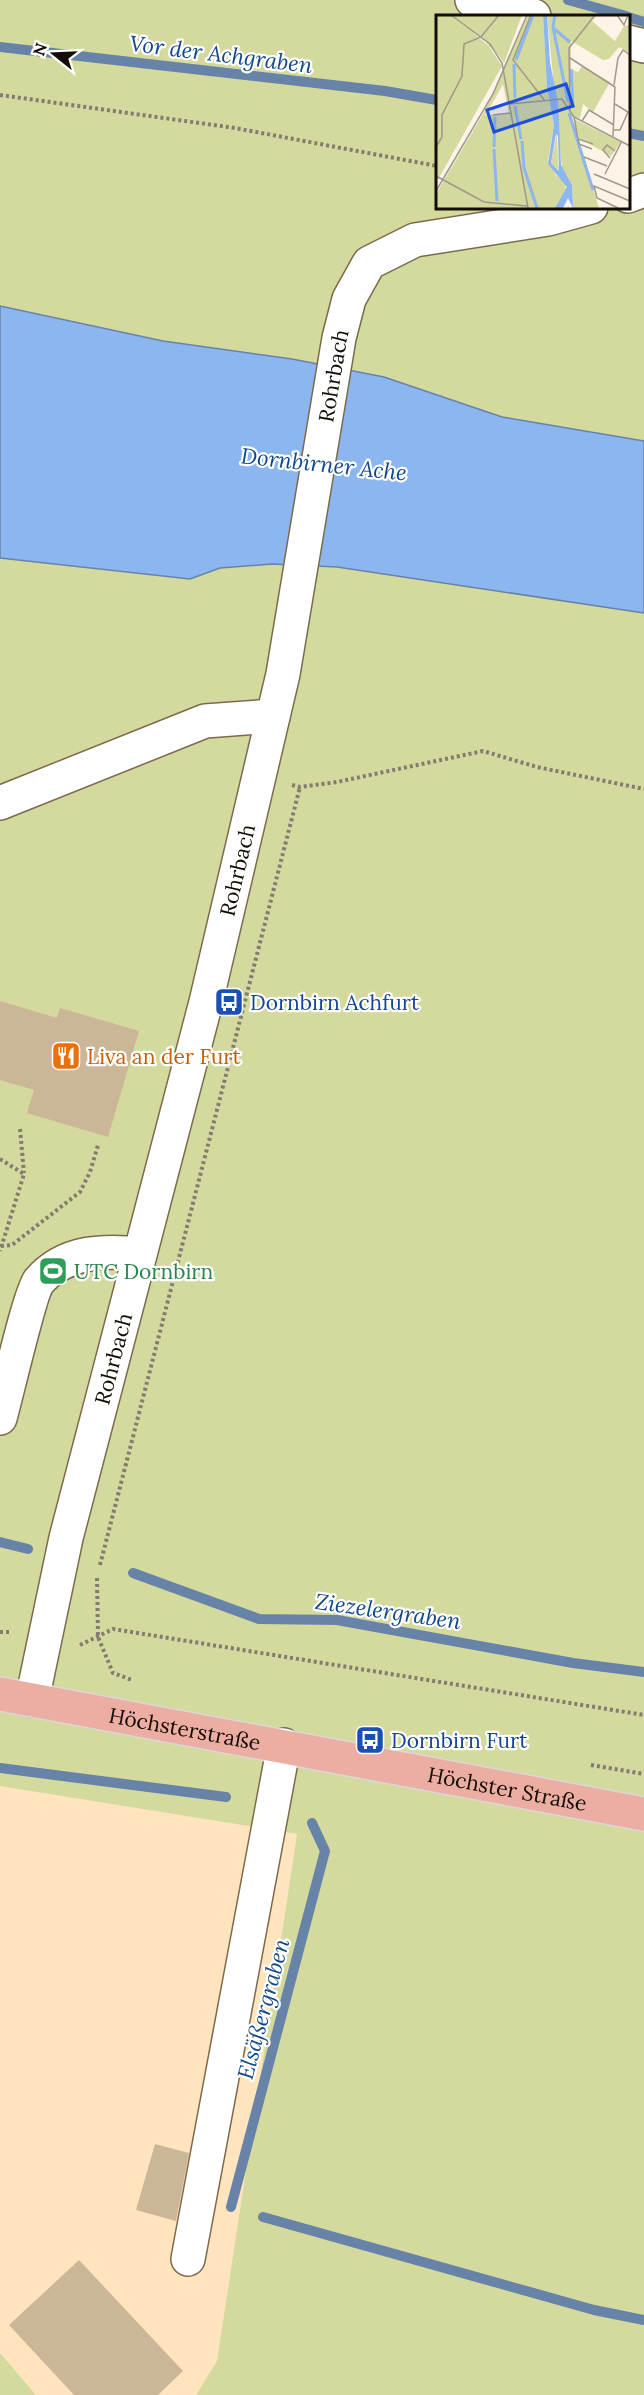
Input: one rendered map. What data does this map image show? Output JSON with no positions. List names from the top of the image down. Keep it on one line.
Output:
{"streets":{"main road":["Höchsterstraße","Höchster Straße"],"street":["Rohrbach"]},"crossings":[["Rohrbach","Höchsterstraße"],["Höchsterstraße","Höchster Straße"]],"water":["Vor der Achgraben","Dornbirner Ache","Ziezelergraben","Elsäßergraben"],"places":{"bus stop":["Dornbirn Achfurt","Dornbirn Furt"],"restaurant":["Liva an der Furt"],"sports":["UTC Dornbirn"]},"north":"left"}
